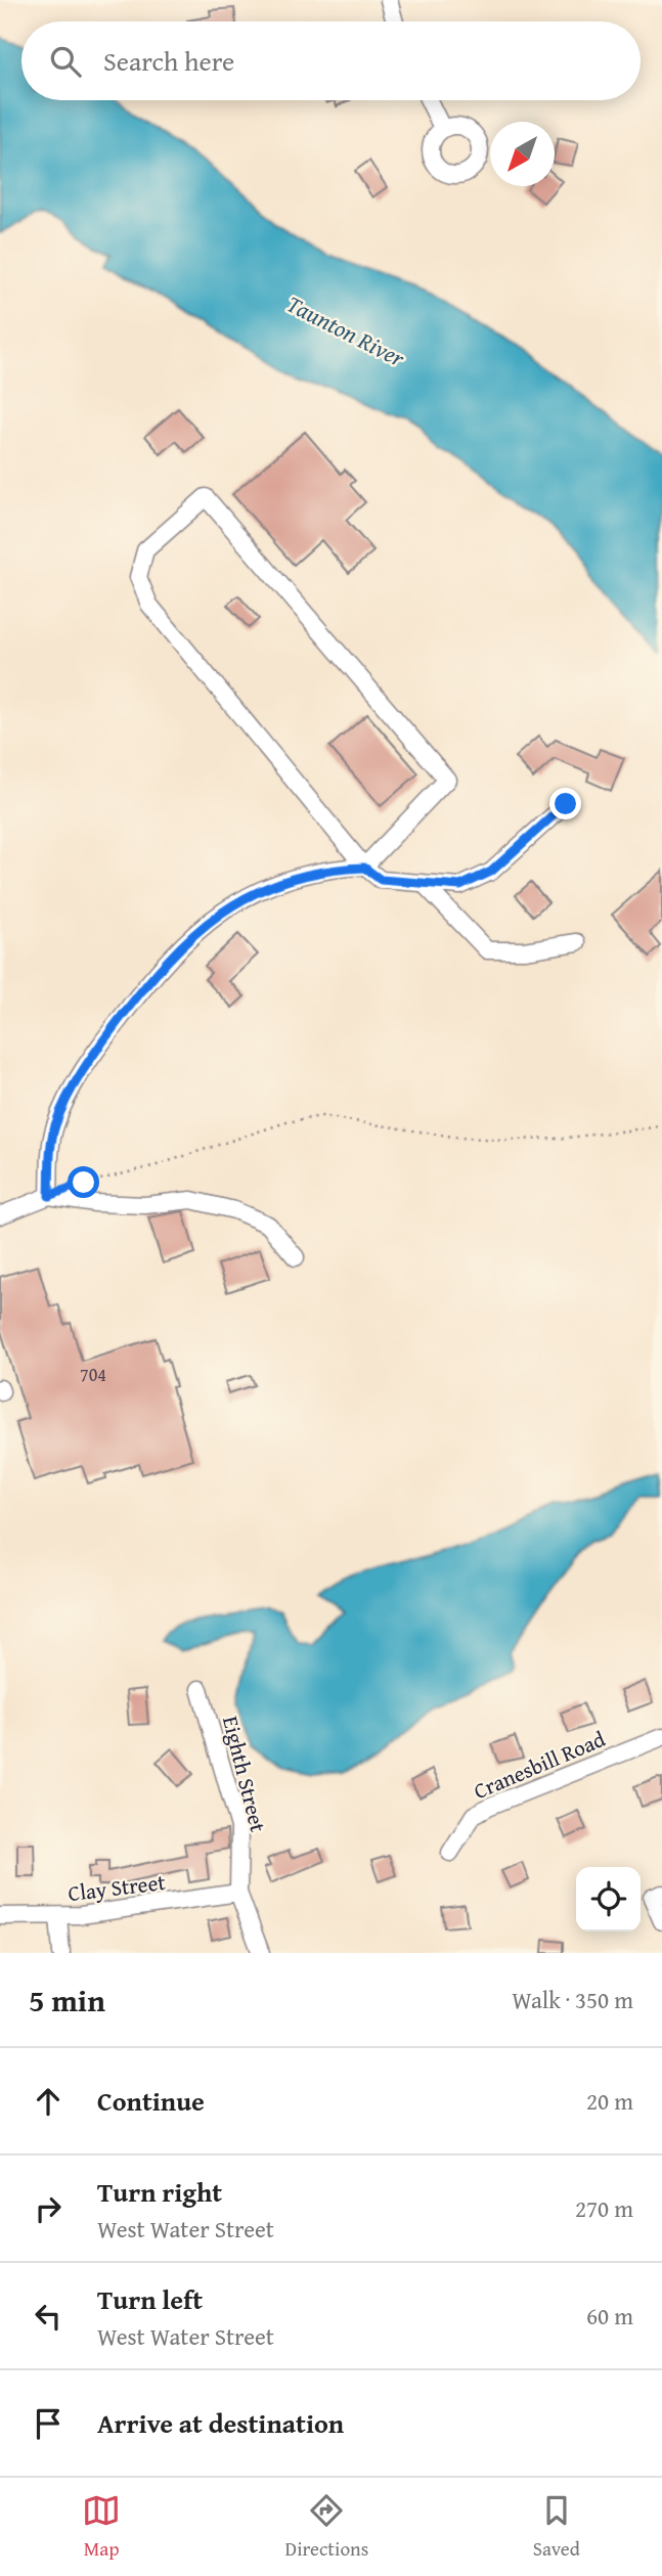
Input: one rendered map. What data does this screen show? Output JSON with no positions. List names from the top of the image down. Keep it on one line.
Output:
{"streets":{"street":["Cranesbill Road","Eighth Street","Clay Street"]},"crossings":[["Eighth Street","Clay Street"]],"water":["Taunton River"],"house_numbers":["704"],"north":"bottom left","page":{"search":"Search here","heading":["5 min","Walk · 350 m"],"list":[["Continue","20 m"],["Turn right","West Water Street","270 m"],["Turn left","West Water Street","60 m"],"Arrive at destination"],"nav":["Map","Directions","Saved"]}}
